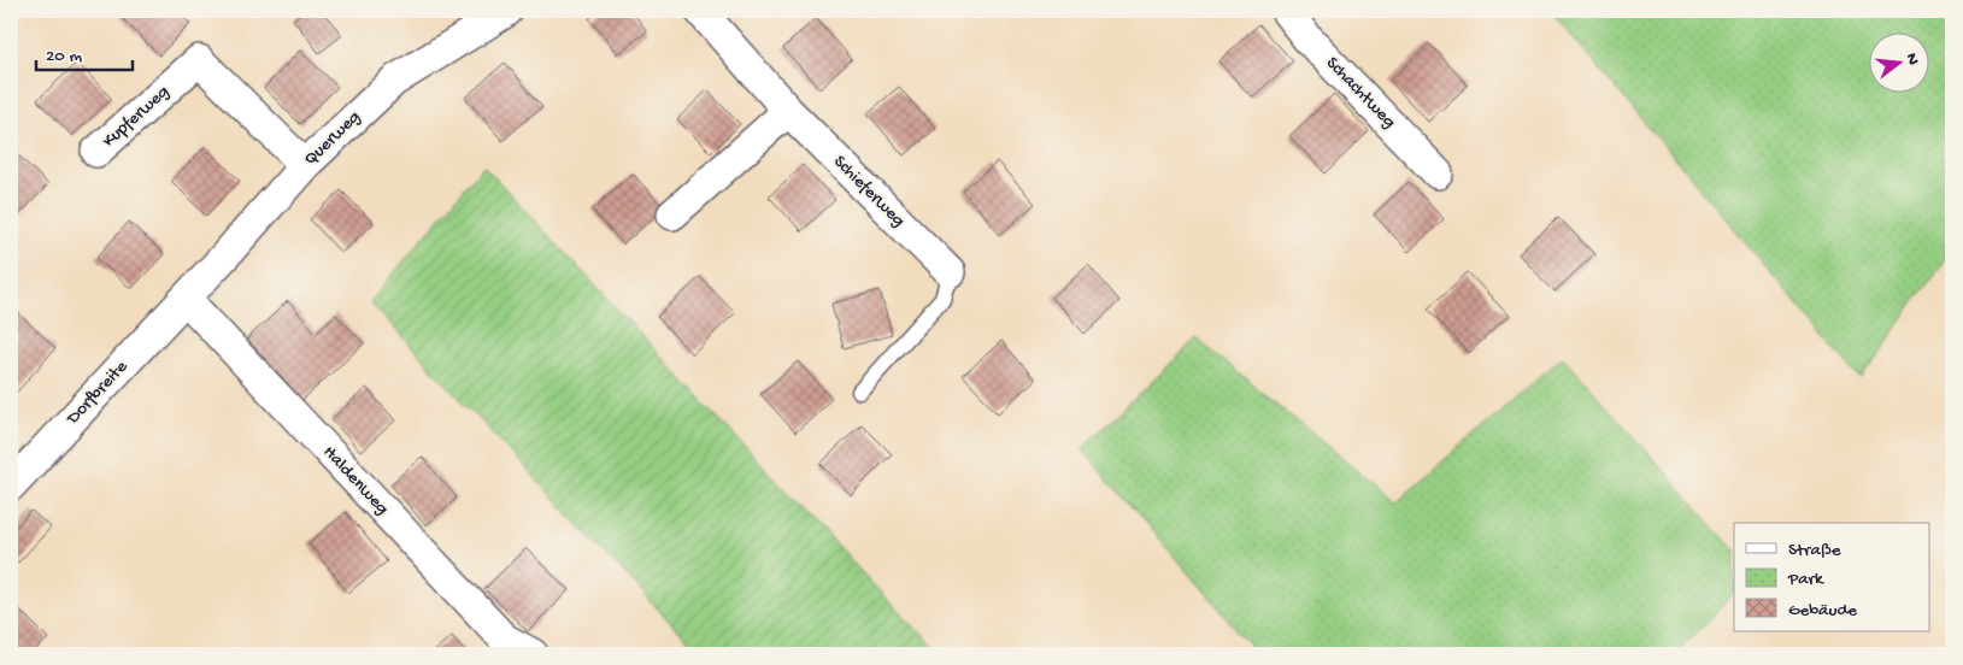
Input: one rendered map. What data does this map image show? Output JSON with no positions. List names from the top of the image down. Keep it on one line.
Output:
{"streets":{"street":["Schachtweg","Kupferweg","Querweg","Schieferweg","Dorfbreite","Haldenweg"]},"crossings":[["Kupferweg","Querweg"],["Querweg","Dorfbreite"],["Querweg","Haldenweg"],["Dorfbreite","Haldenweg"]],"legend":["Straße","Park","Gebäude"],"scale_bar":"20 m","north":"right"}
